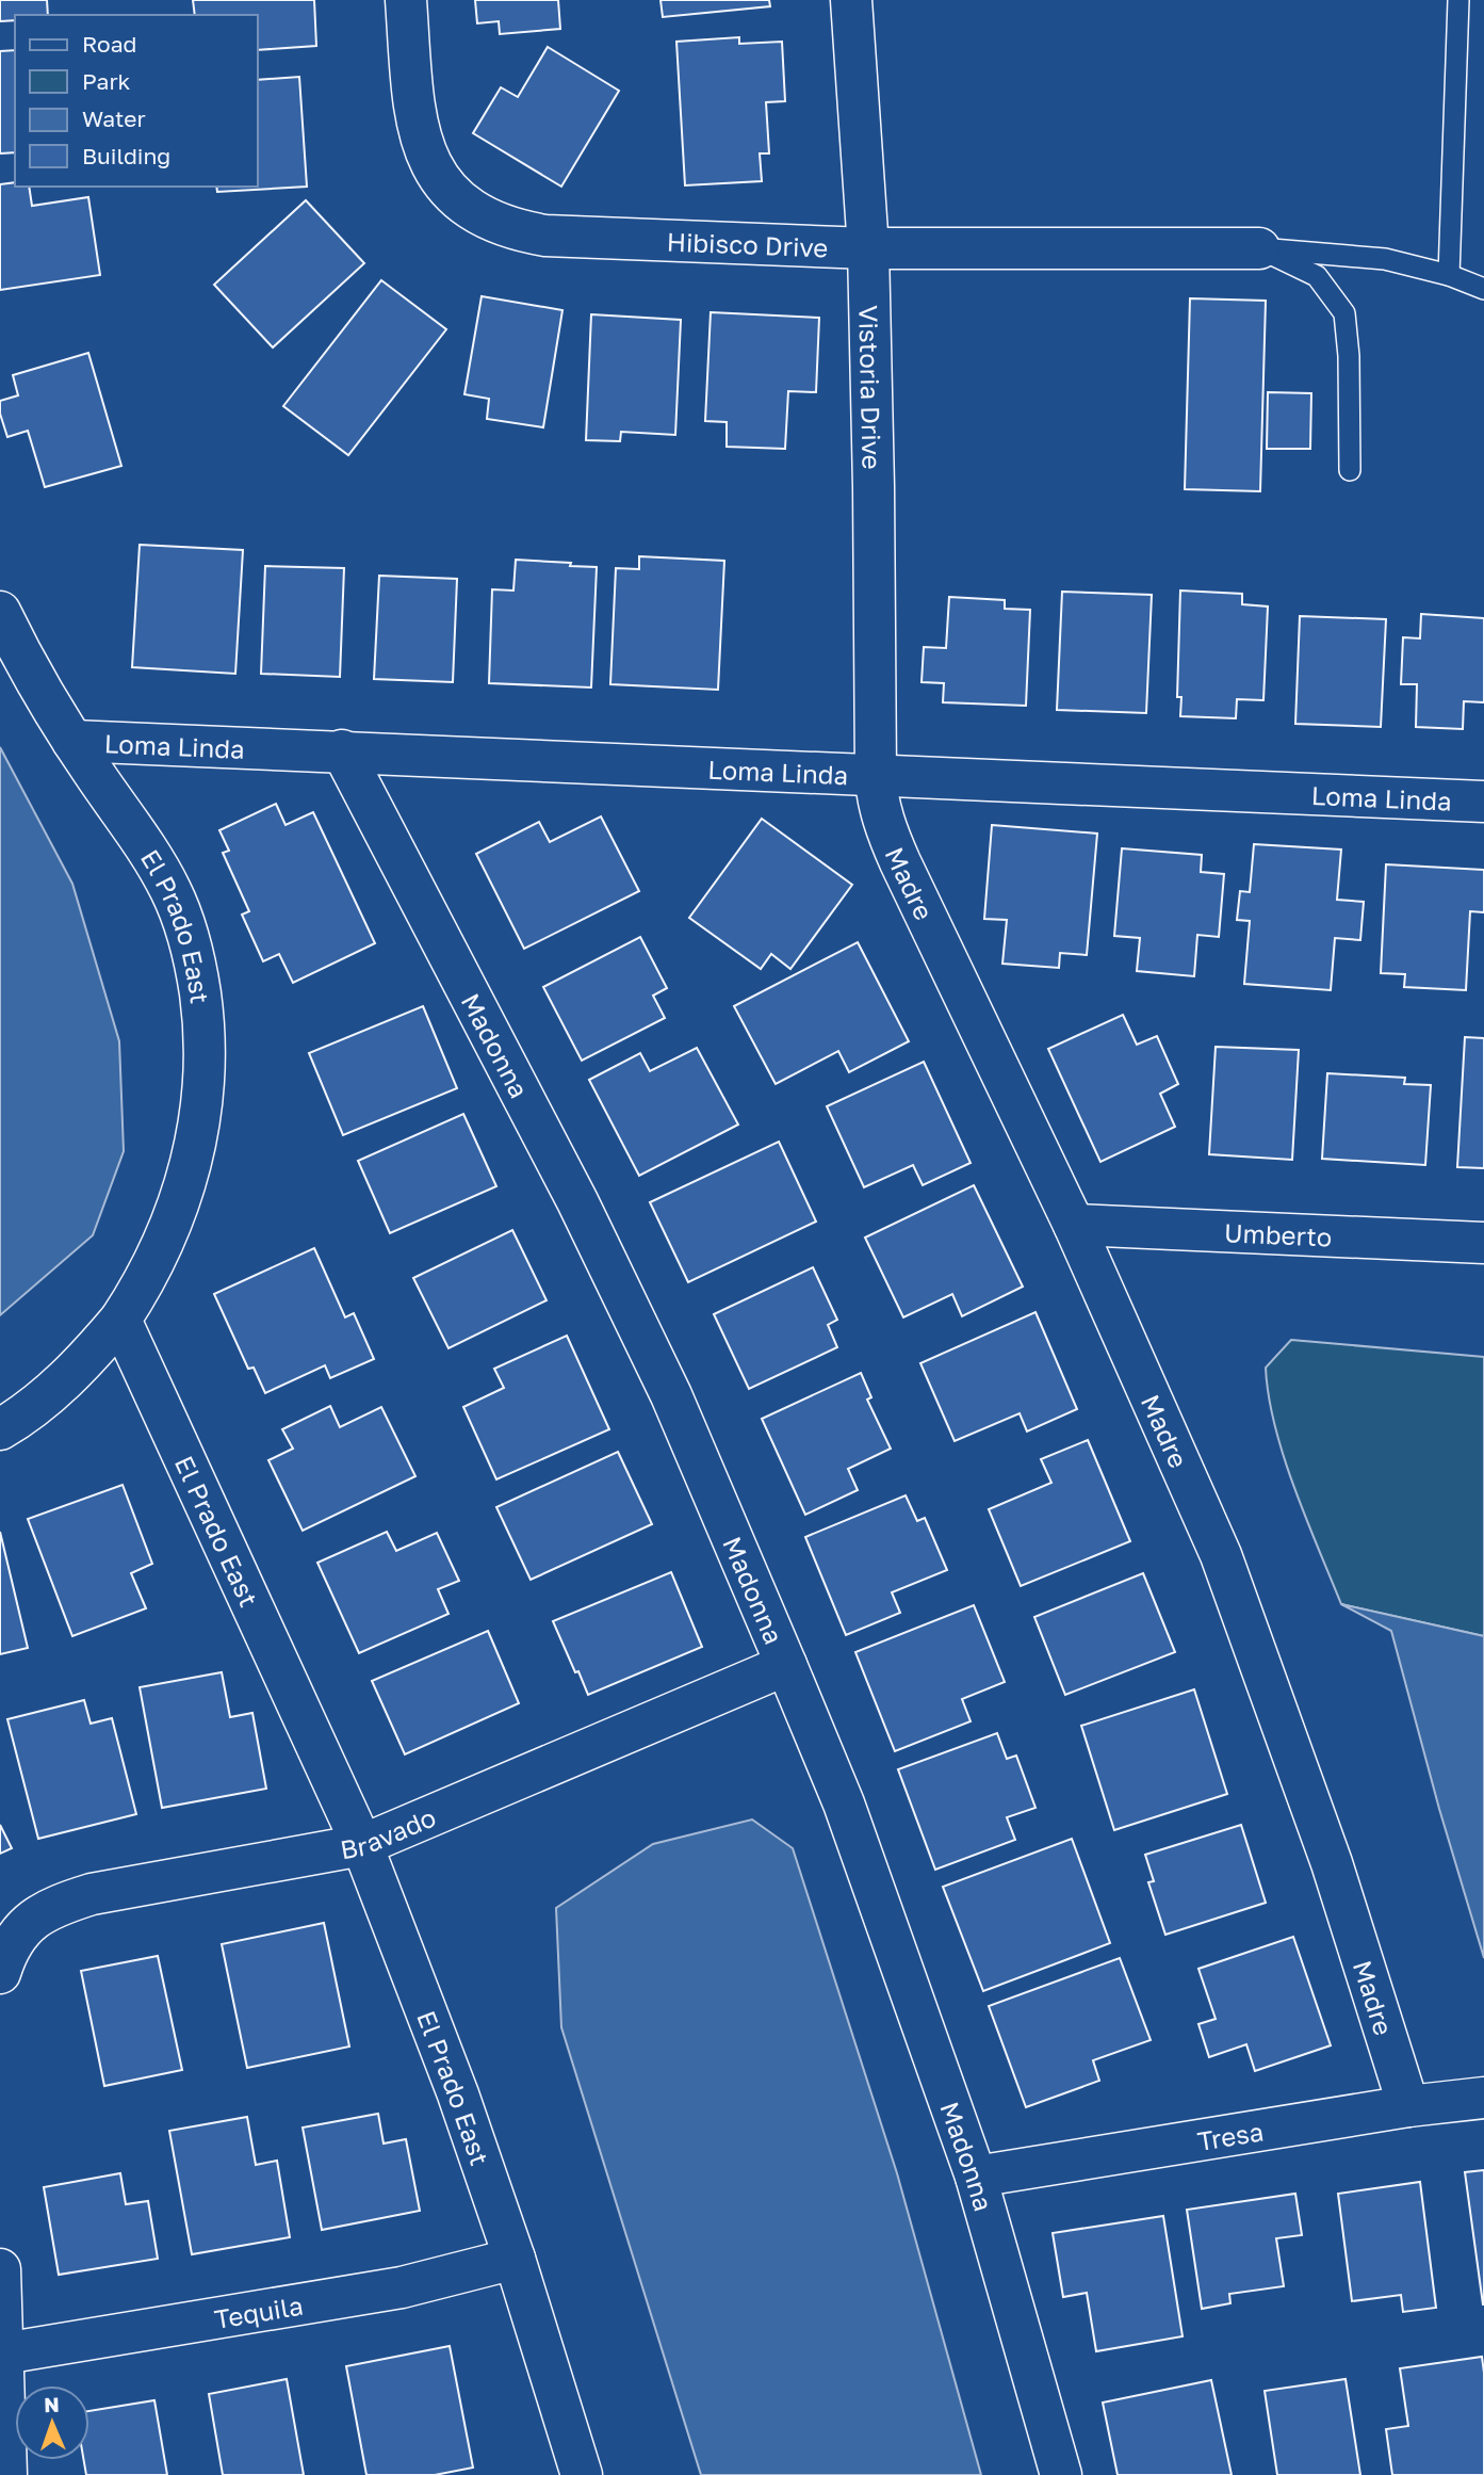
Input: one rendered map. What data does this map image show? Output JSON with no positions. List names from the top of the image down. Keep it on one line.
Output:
{"streets":{"street":["Hibisco Drive","Vistoria Drive","Loma Linda","Madre","El Prado East","Madonna","Umberto","Bravado","Tresa","Tequila"]},"crossings":[["Hibisco Drive","Vistoria Drive"],["Vistoria Drive","Loma Linda"],["Vistoria Drive","Madre"],["Loma Linda","Madre"],["Loma Linda","El Prado East"],["Loma Linda","Madonna"],["Madre","Umberto"],["Madre","Tresa"],["El Prado East","Bravado"],["El Prado East","Tequila"],["Madonna","Bravado"],["Madonna","Tresa"]],"legend":["Road","Park","Water","Building"],"north":"top"}
